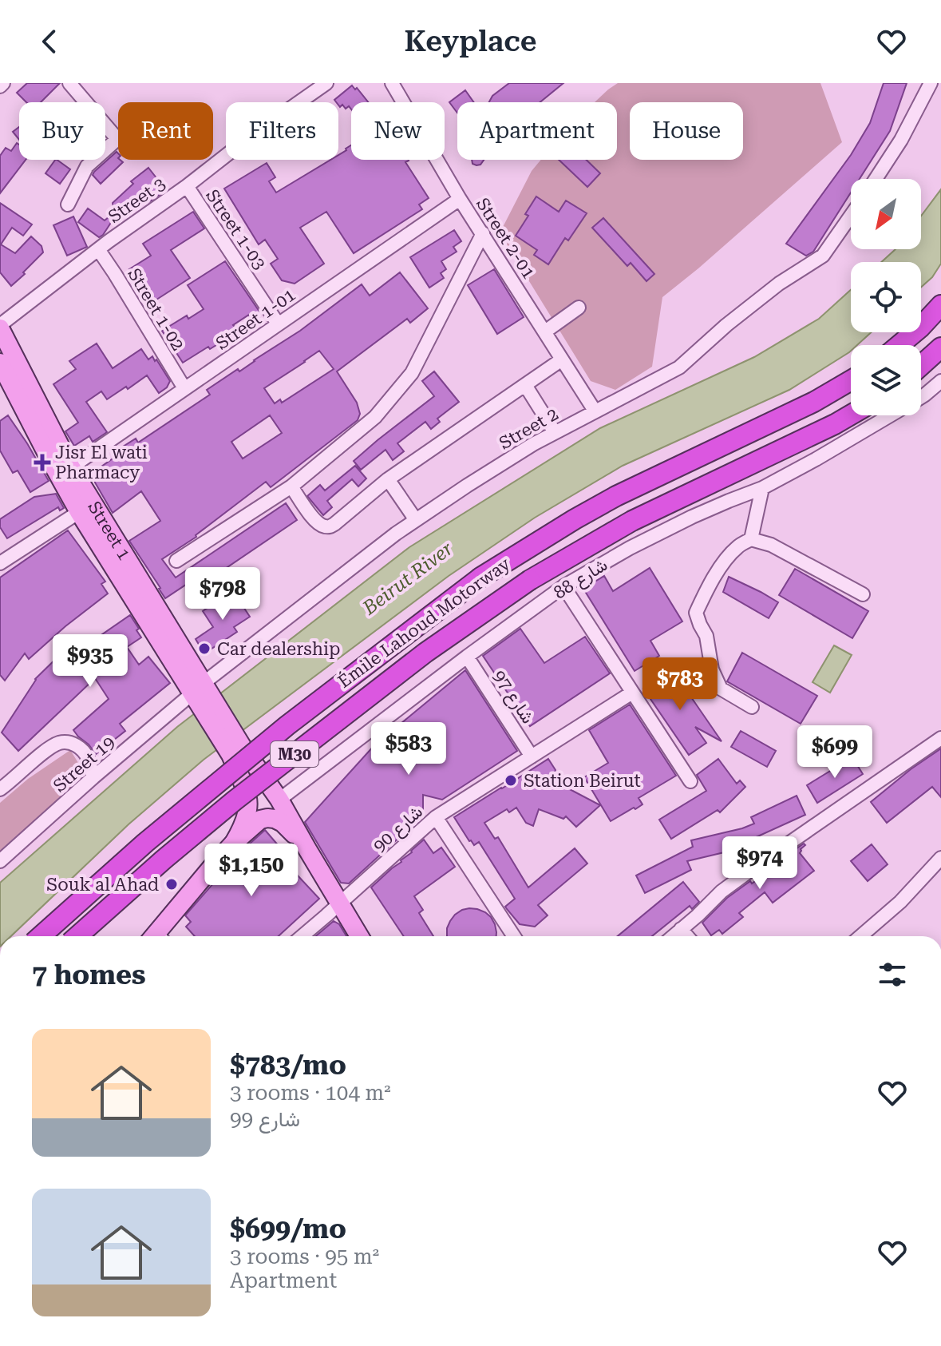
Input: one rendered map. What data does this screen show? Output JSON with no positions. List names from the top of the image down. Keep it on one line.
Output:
{"streets":{"highway":["Émile Lahoud Motorway","M30"],"main road":["Street 1"],"street":["Street 3","Street 1-03","Street 2-01","Street 1-02","Street 1-01","Street 2","شارع 88","شارع 97","Street 19","شارع 90"]},"crossings":[["Street 3","Street 1-03"],["Street 3","Street 1-02"],["Street 3","Street 1"],["Street 1-03","Street 1-01"],["Street 2-01","Street 1-01"],["Street 2-01","Street 2"],["Street 1-02","Street 1-01"],["Street 1-01","Street 1"],["Street 2","Street 1"],["Street 2","Street 19"],["Street 1","Street 19"],["شارع 88","شارع 97"],["شارع 97","شارع 90"]],"water":["Beirut River"],"places":{"health":["Jisr El wati Pharmacy"],"other":["Car dealership","Station Beirut","Souk al Ahad"]},"north":"bottom left","page":{"header":"Keyplace","chip":["Buy","Rent","Filters","New","Apartment","House"],"price":["$798","$935","$783","$583","$699","$974","$1,150"],"heading":"7 homes","list":[{"name":"$783/mo","note":"3 rooms · 104 m² · شارع 99"},{"name":"$699/mo","note":"3 rooms · 95 m² · Apartment"}]}}
